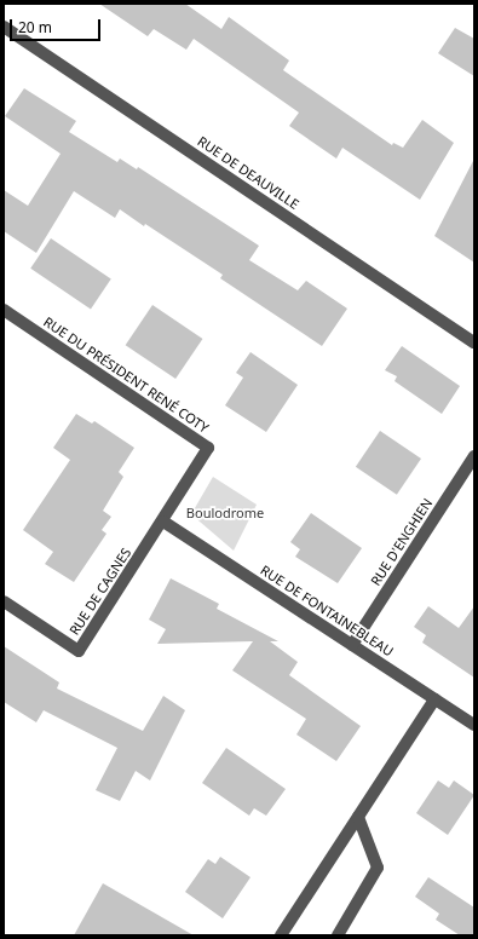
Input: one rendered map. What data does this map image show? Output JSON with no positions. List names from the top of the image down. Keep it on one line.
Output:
{"streets":{"street":["RUE DE DEAUVILLE","RUE DU PRÉSIDENT RENÉ COTY","RUE D'ENGHIEN","RUE DE CAGNES","RUE DE FONTAINEBLEAU"]},"crossings":[["RUE DU PRÉSIDENT RENÉ COTY","RUE DE CAGNES"],["RUE DU PRÉSIDENT RENÉ COTY","RUE DE FONTAINEBLEAU"],["RUE D'ENGHIEN","RUE DE FONTAINEBLEAU"],["RUE DE CAGNES","RUE DE FONTAINEBLEAU"]],"parks":["Boulodrome"],"scale_bar":"20 m"}
